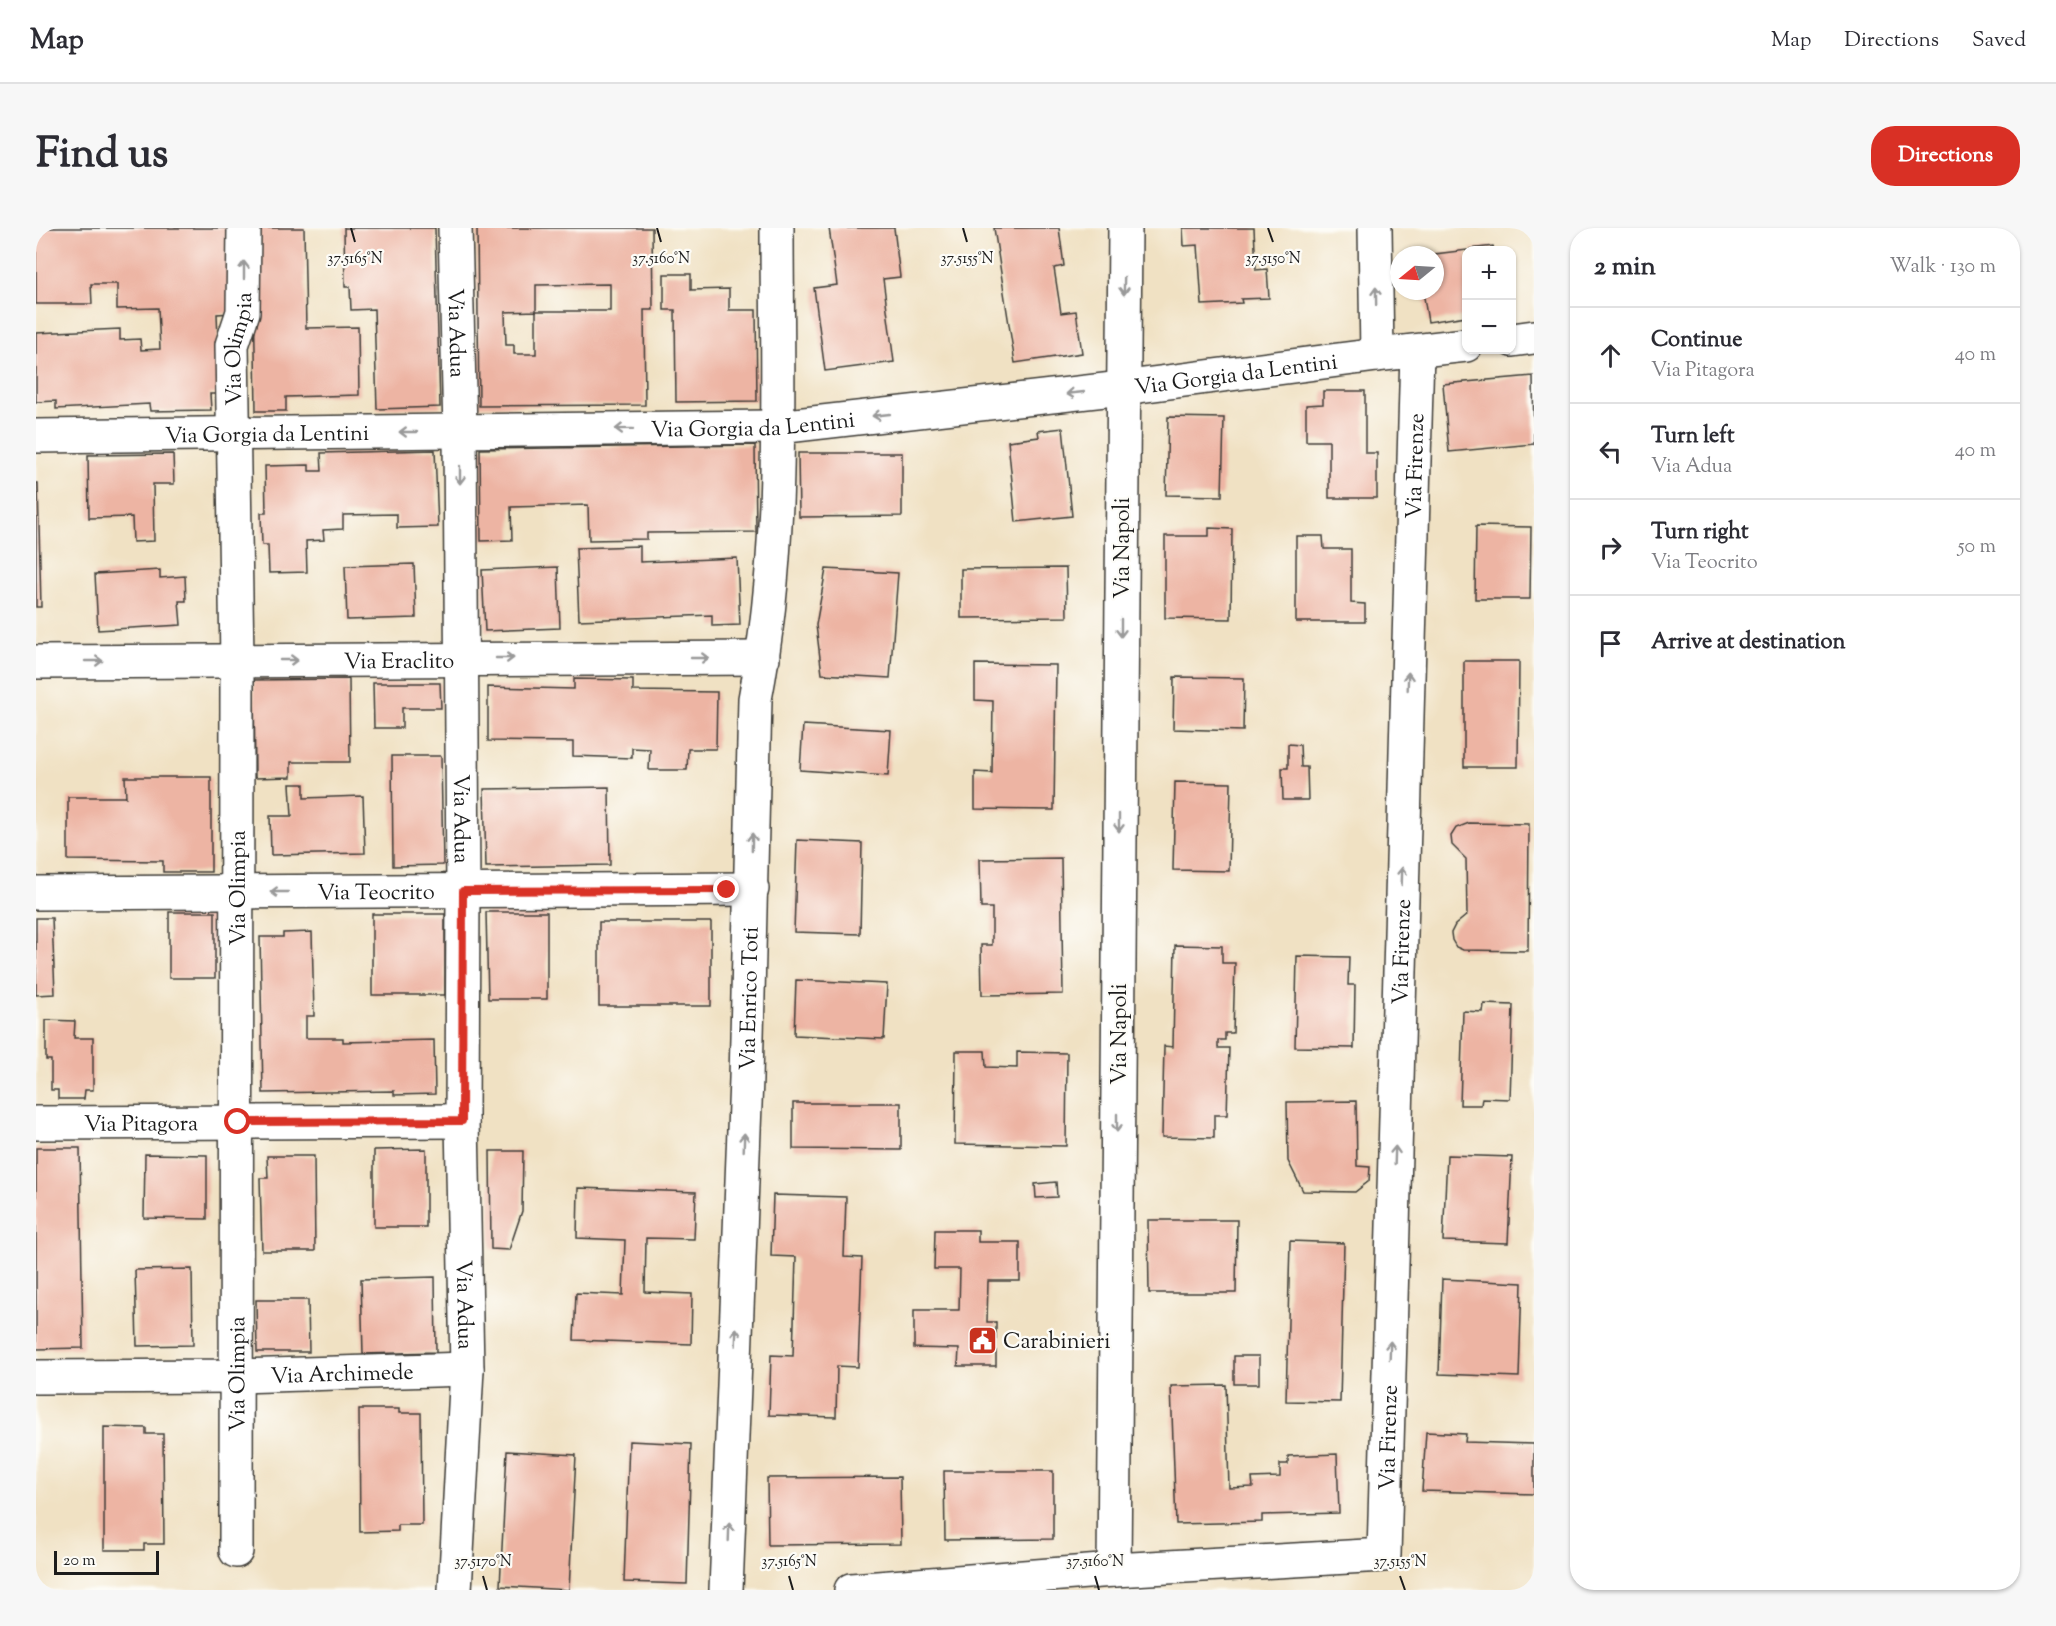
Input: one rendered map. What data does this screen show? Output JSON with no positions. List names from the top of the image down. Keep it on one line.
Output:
{"streets":{"street":["Via Adua","Via Olimpia","Via Gorgia da Lentini","Via Firenze","Via Napoli","Via Eraclito","Via Teocrito","Via Enrico Toti","Via Pitagora","Via Archimede"]},"crossings":[["Via Adua","Via Gorgia da Lentini"],["Via Adua","Via Eraclito"],["Via Adua","Via Teocrito"],["Via Adua","Via Pitagora"],["Via Adua","Via Archimede"],["Via Olimpia","Via Gorgia da Lentini"],["Via Olimpia","Via Eraclito"],["Via Olimpia","Via Teocrito"],["Via Olimpia","Via Pitagora"],["Via Olimpia","Via Archimede"],["Via Gorgia da Lentini","Via Firenze"],["Via Gorgia da Lentini","Via Napoli"],["Via Gorgia da Lentini","Via Enrico Toti"],["Via Firenze","Via Napoli"],["Via Eraclito","Via Enrico Toti"],["Via Teocrito","Via Enrico Toti"]],"one_way":["Via Gorgia da Lentini","Via Firenze","Via Napoli","Via Eraclito","Via Enrico Toti"],"places":{"public building":["Carabinieri"]},"scale_bar":"20 m","north":"left","page":{"header":"Map","nav":["Map","Directions","Saved"],"title":"Find us","buttons":"Directions","heading":["2 min","Walk · 130 m"],"map_buttons":["+","−"],"list":[["Continue","Via Pitagora","40 m"],["Turn left","Via Adua","40 m"],["Turn right","Via Teocrito","50 m"],"Arrive at destination"],"scale":"20 m"},"coordinates":["37.5165°N","37.5160°N","37.5155°N","37.5150°N","37.5170°N"]}
